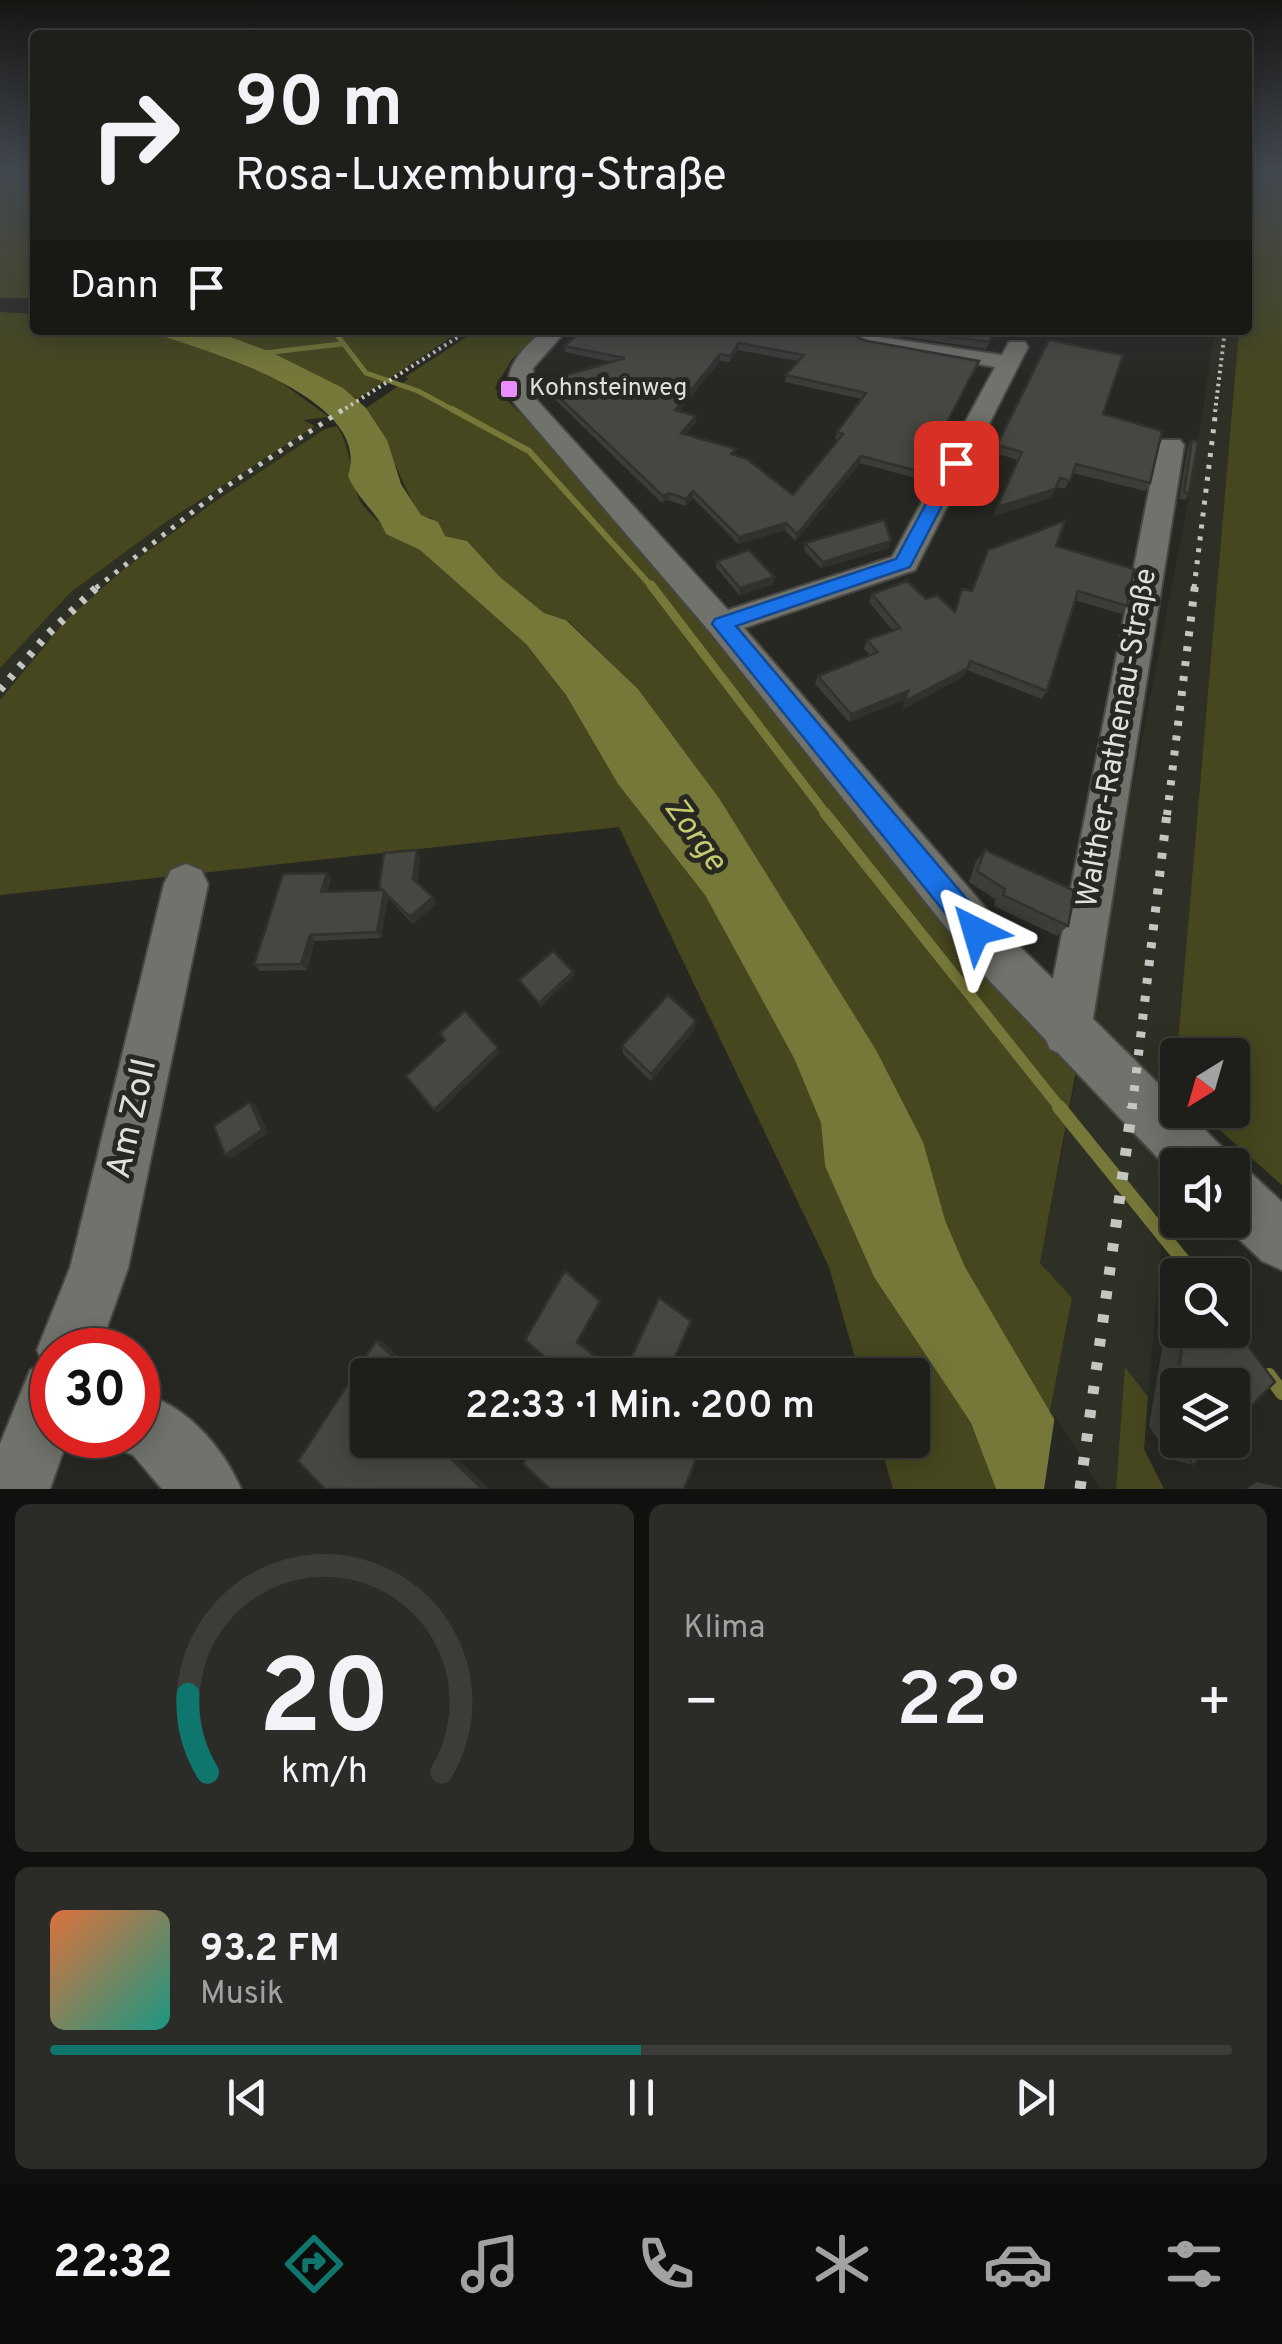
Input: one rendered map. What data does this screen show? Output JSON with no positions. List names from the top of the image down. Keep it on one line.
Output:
{"streets":{"street":["Walther-Rathenau-Straße","Am Zoll"]},"water":["Zorge"],"places":{"transit":["Kohnsteinweg"]},"north":"bottom left","page":{"turn":["90 m","Rosa-Luxemburg-Straße"],"then":"Dann","limit":"30","trip":"22:33 · 1 Min. · 200 m","tile":"Klima","heat":["−","22°","+"],"song":["93.2 FM","Musik"],"tabs":"22:32","gauge":["20","km/h"]}}
